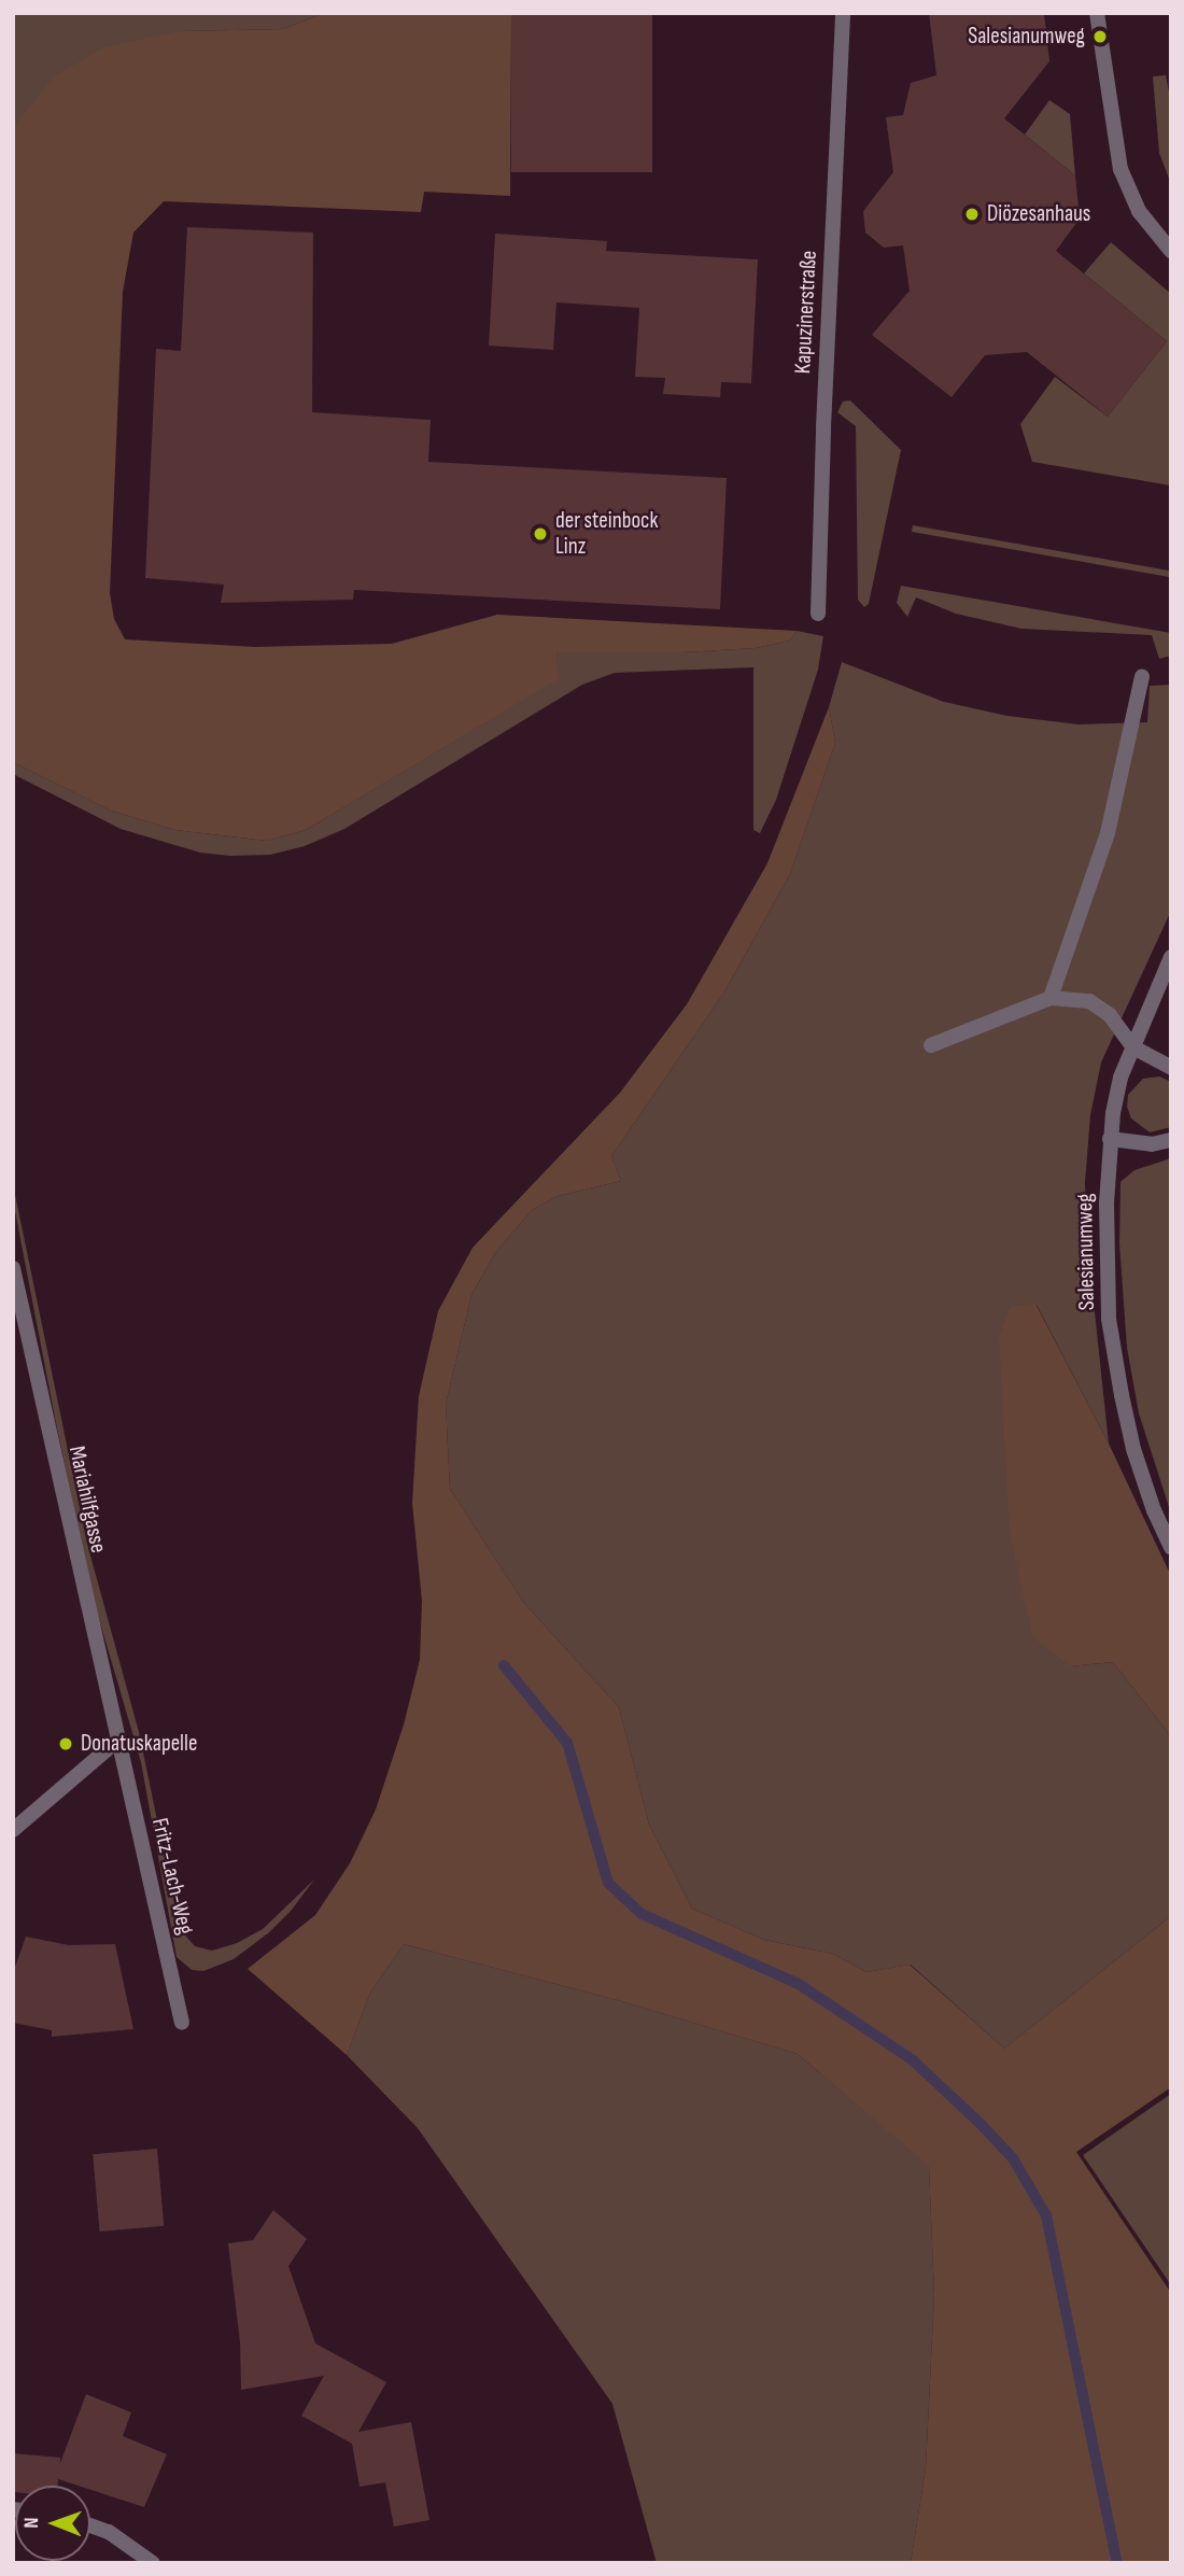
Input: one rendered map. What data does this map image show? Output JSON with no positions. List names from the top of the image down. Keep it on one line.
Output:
{"streets":{"street":["Kapuzinerstraße","Salesianumweg","Mariahilfgasse","Fritz-Lach-Weg"]},"crossings":[["Mariahilfgasse","Fritz-Lach-Weg"]],"places":["Salesianumweg","Diözesanhaus","der steinbock Linz","Donatuskapelle"],"north":"left"}
